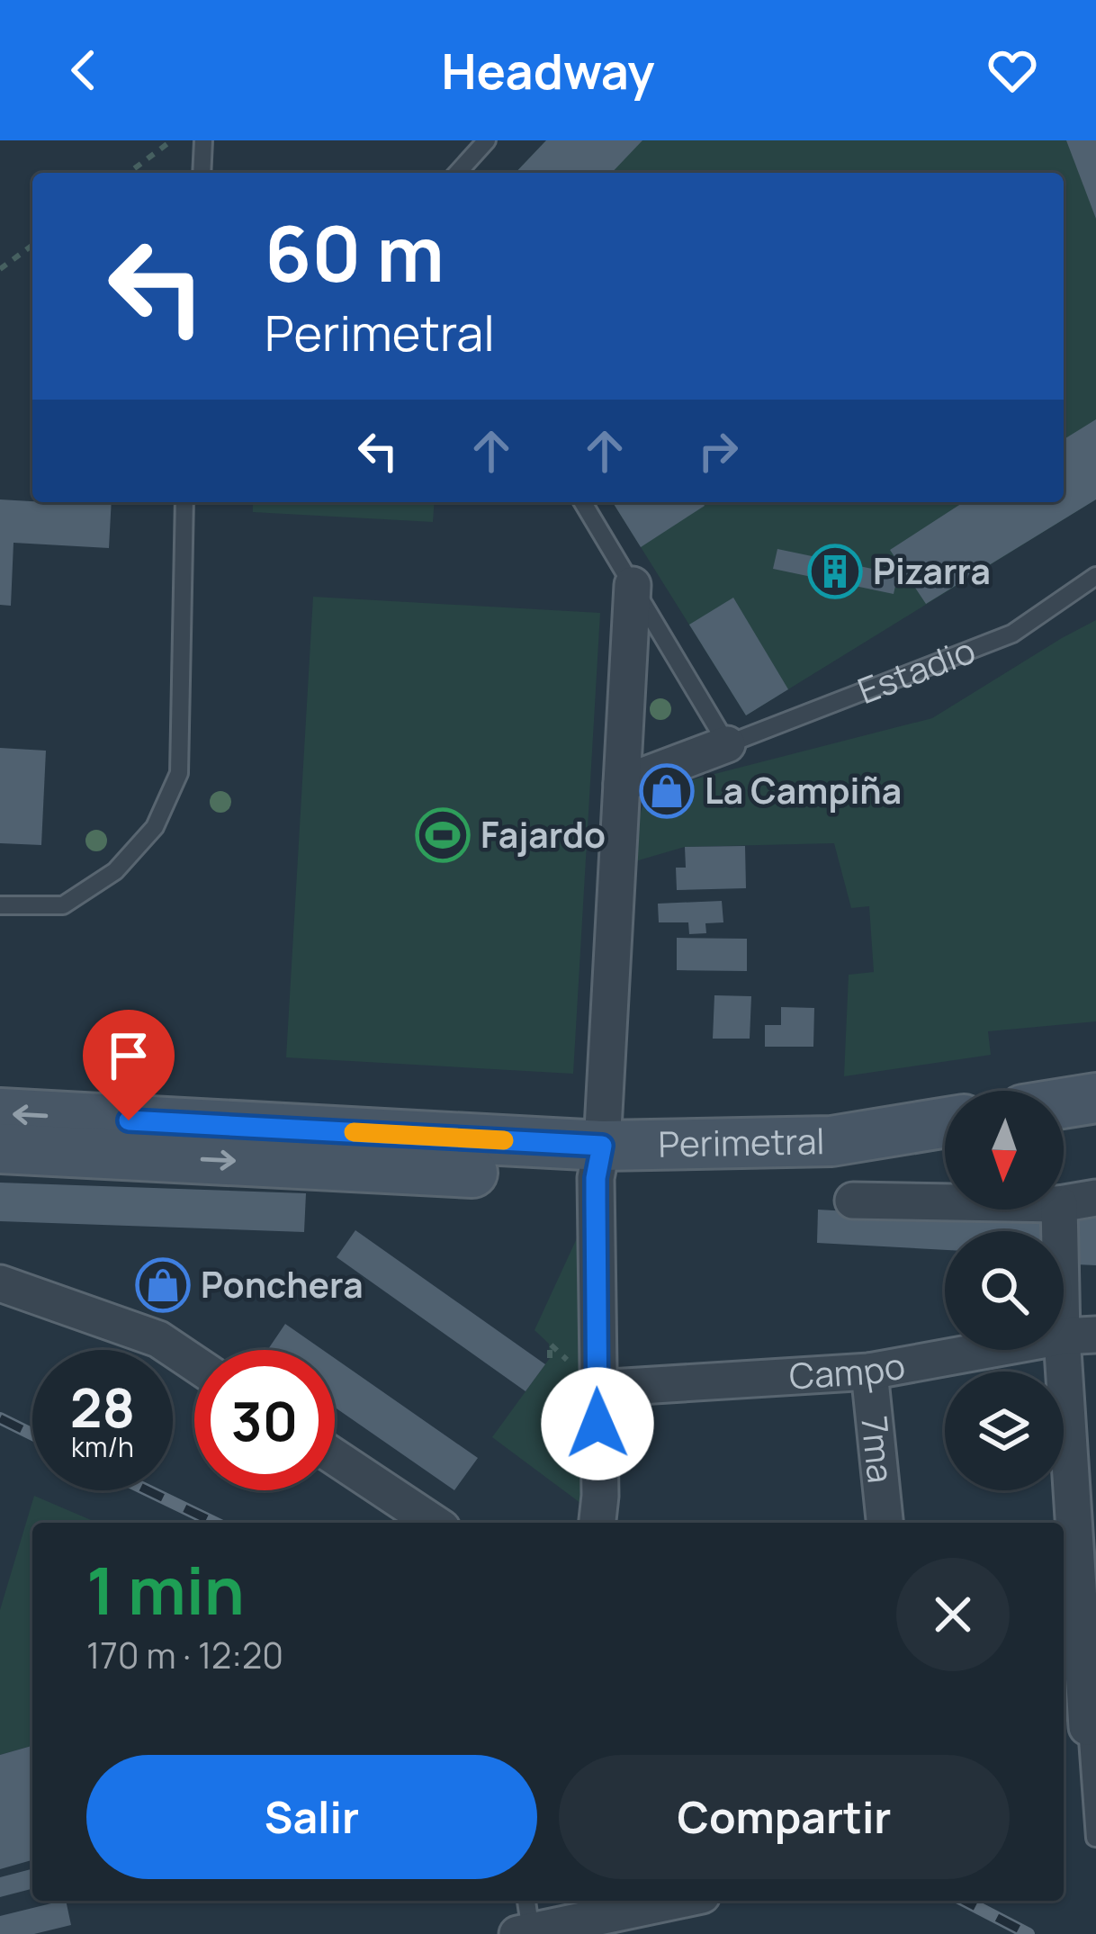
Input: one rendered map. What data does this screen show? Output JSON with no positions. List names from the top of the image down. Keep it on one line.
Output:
{"streets":{"main road":["Perimetral"],"street":["Estadio","Campo","7ma"]},"crossings":[["Campo","7ma"]],"places":{"building":["Pizarra"],"shop":["La Campiña","Ponchera"],"sports":["Fajardo"]},"north":"bottom","page":{"header":"Headway","turn":["60 m","Perimetral"],"speed":"28 km/h","limit":"30","heading":["1 min","170 m · 12:20"],"buttons":["Salir","Compartir"]}}
